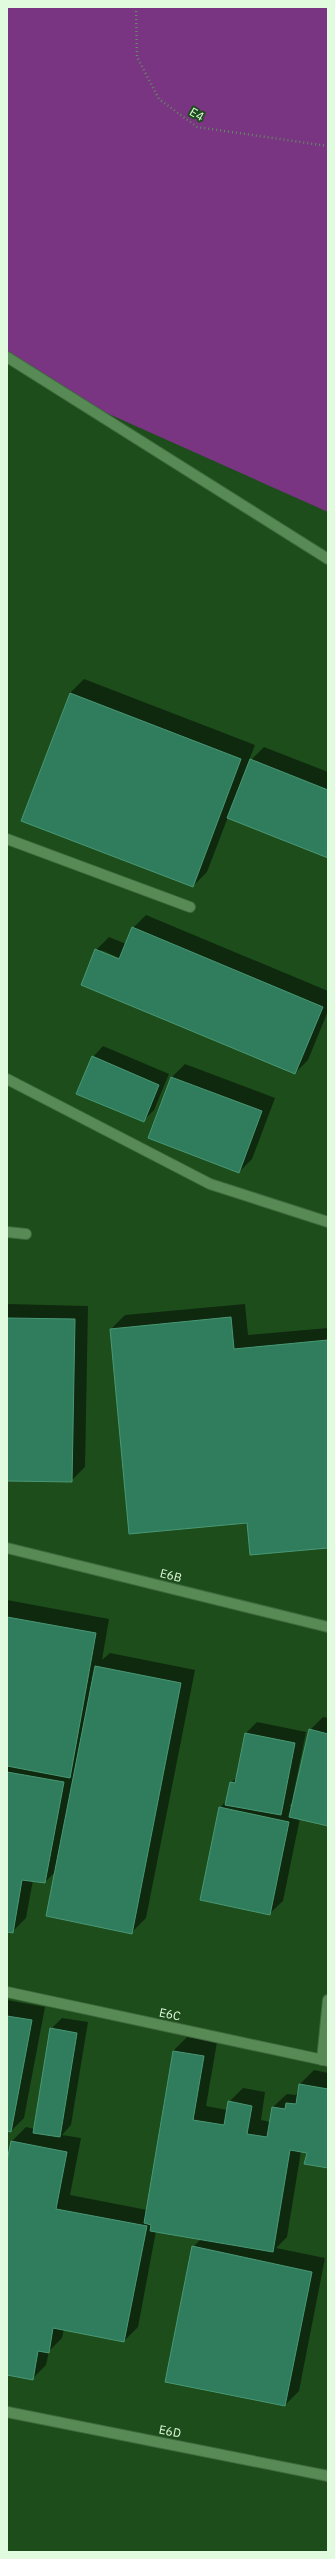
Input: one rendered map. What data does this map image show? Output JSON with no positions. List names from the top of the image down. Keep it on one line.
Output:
{"streets":{"lane":["E6B","E6C","E6D"],"path":["E4"]}}
